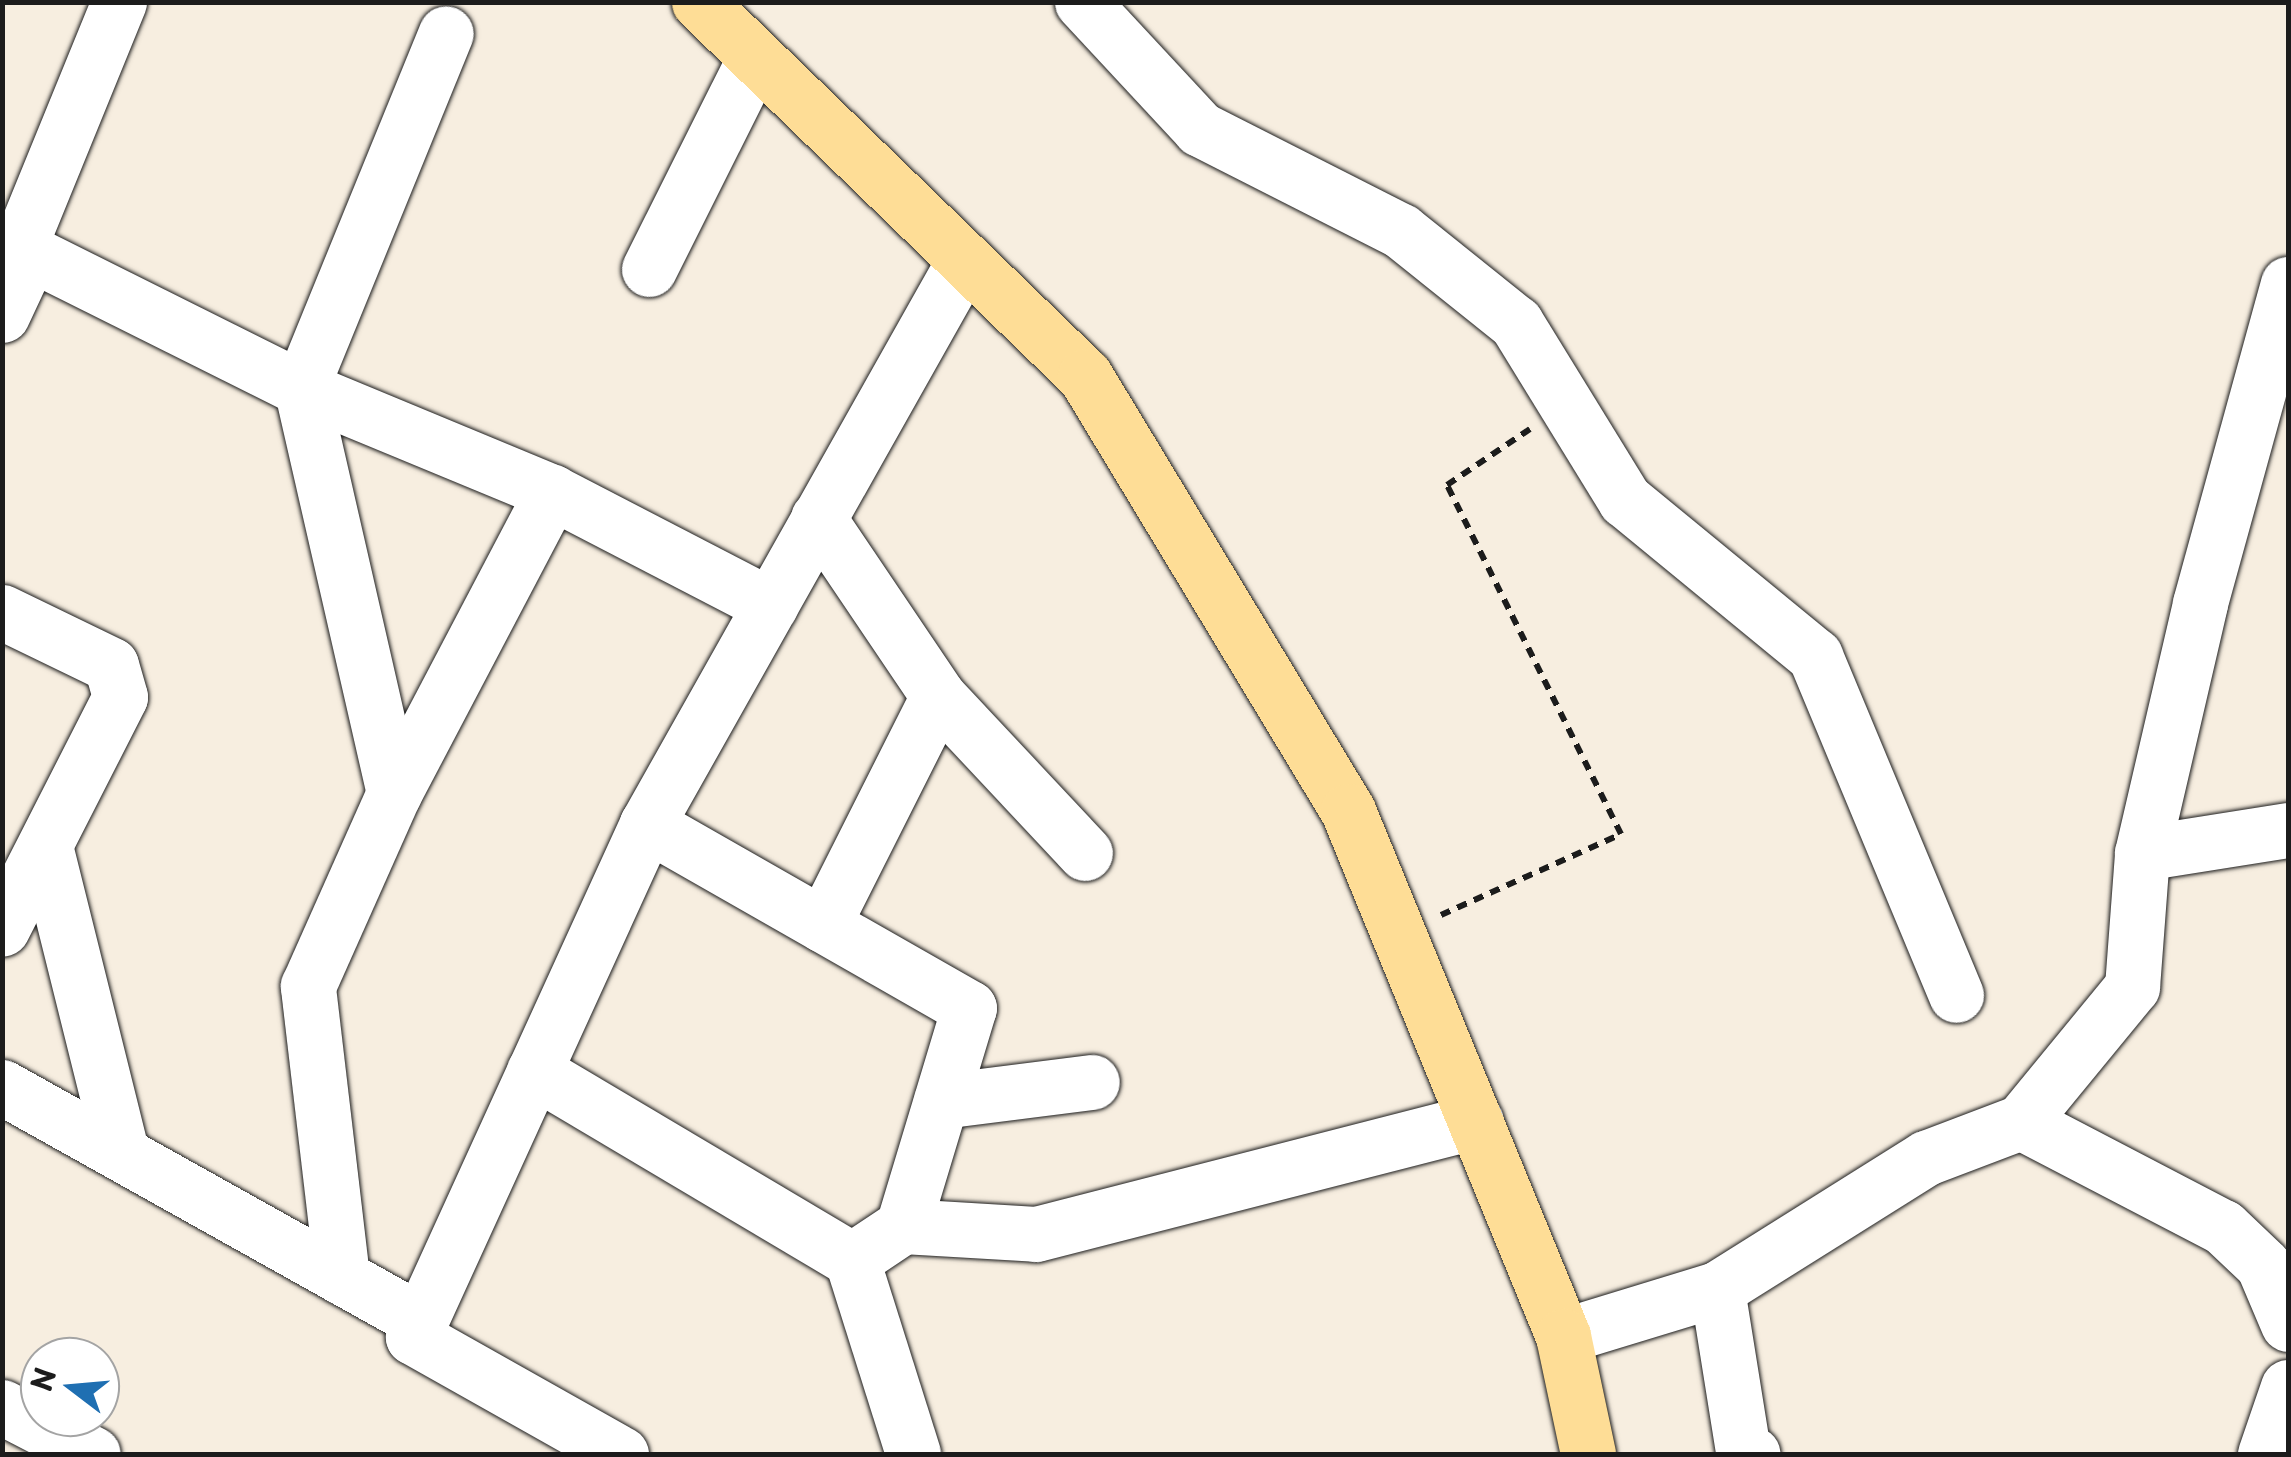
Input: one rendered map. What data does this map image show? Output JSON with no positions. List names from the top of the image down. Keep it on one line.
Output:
{"north":"left"}
